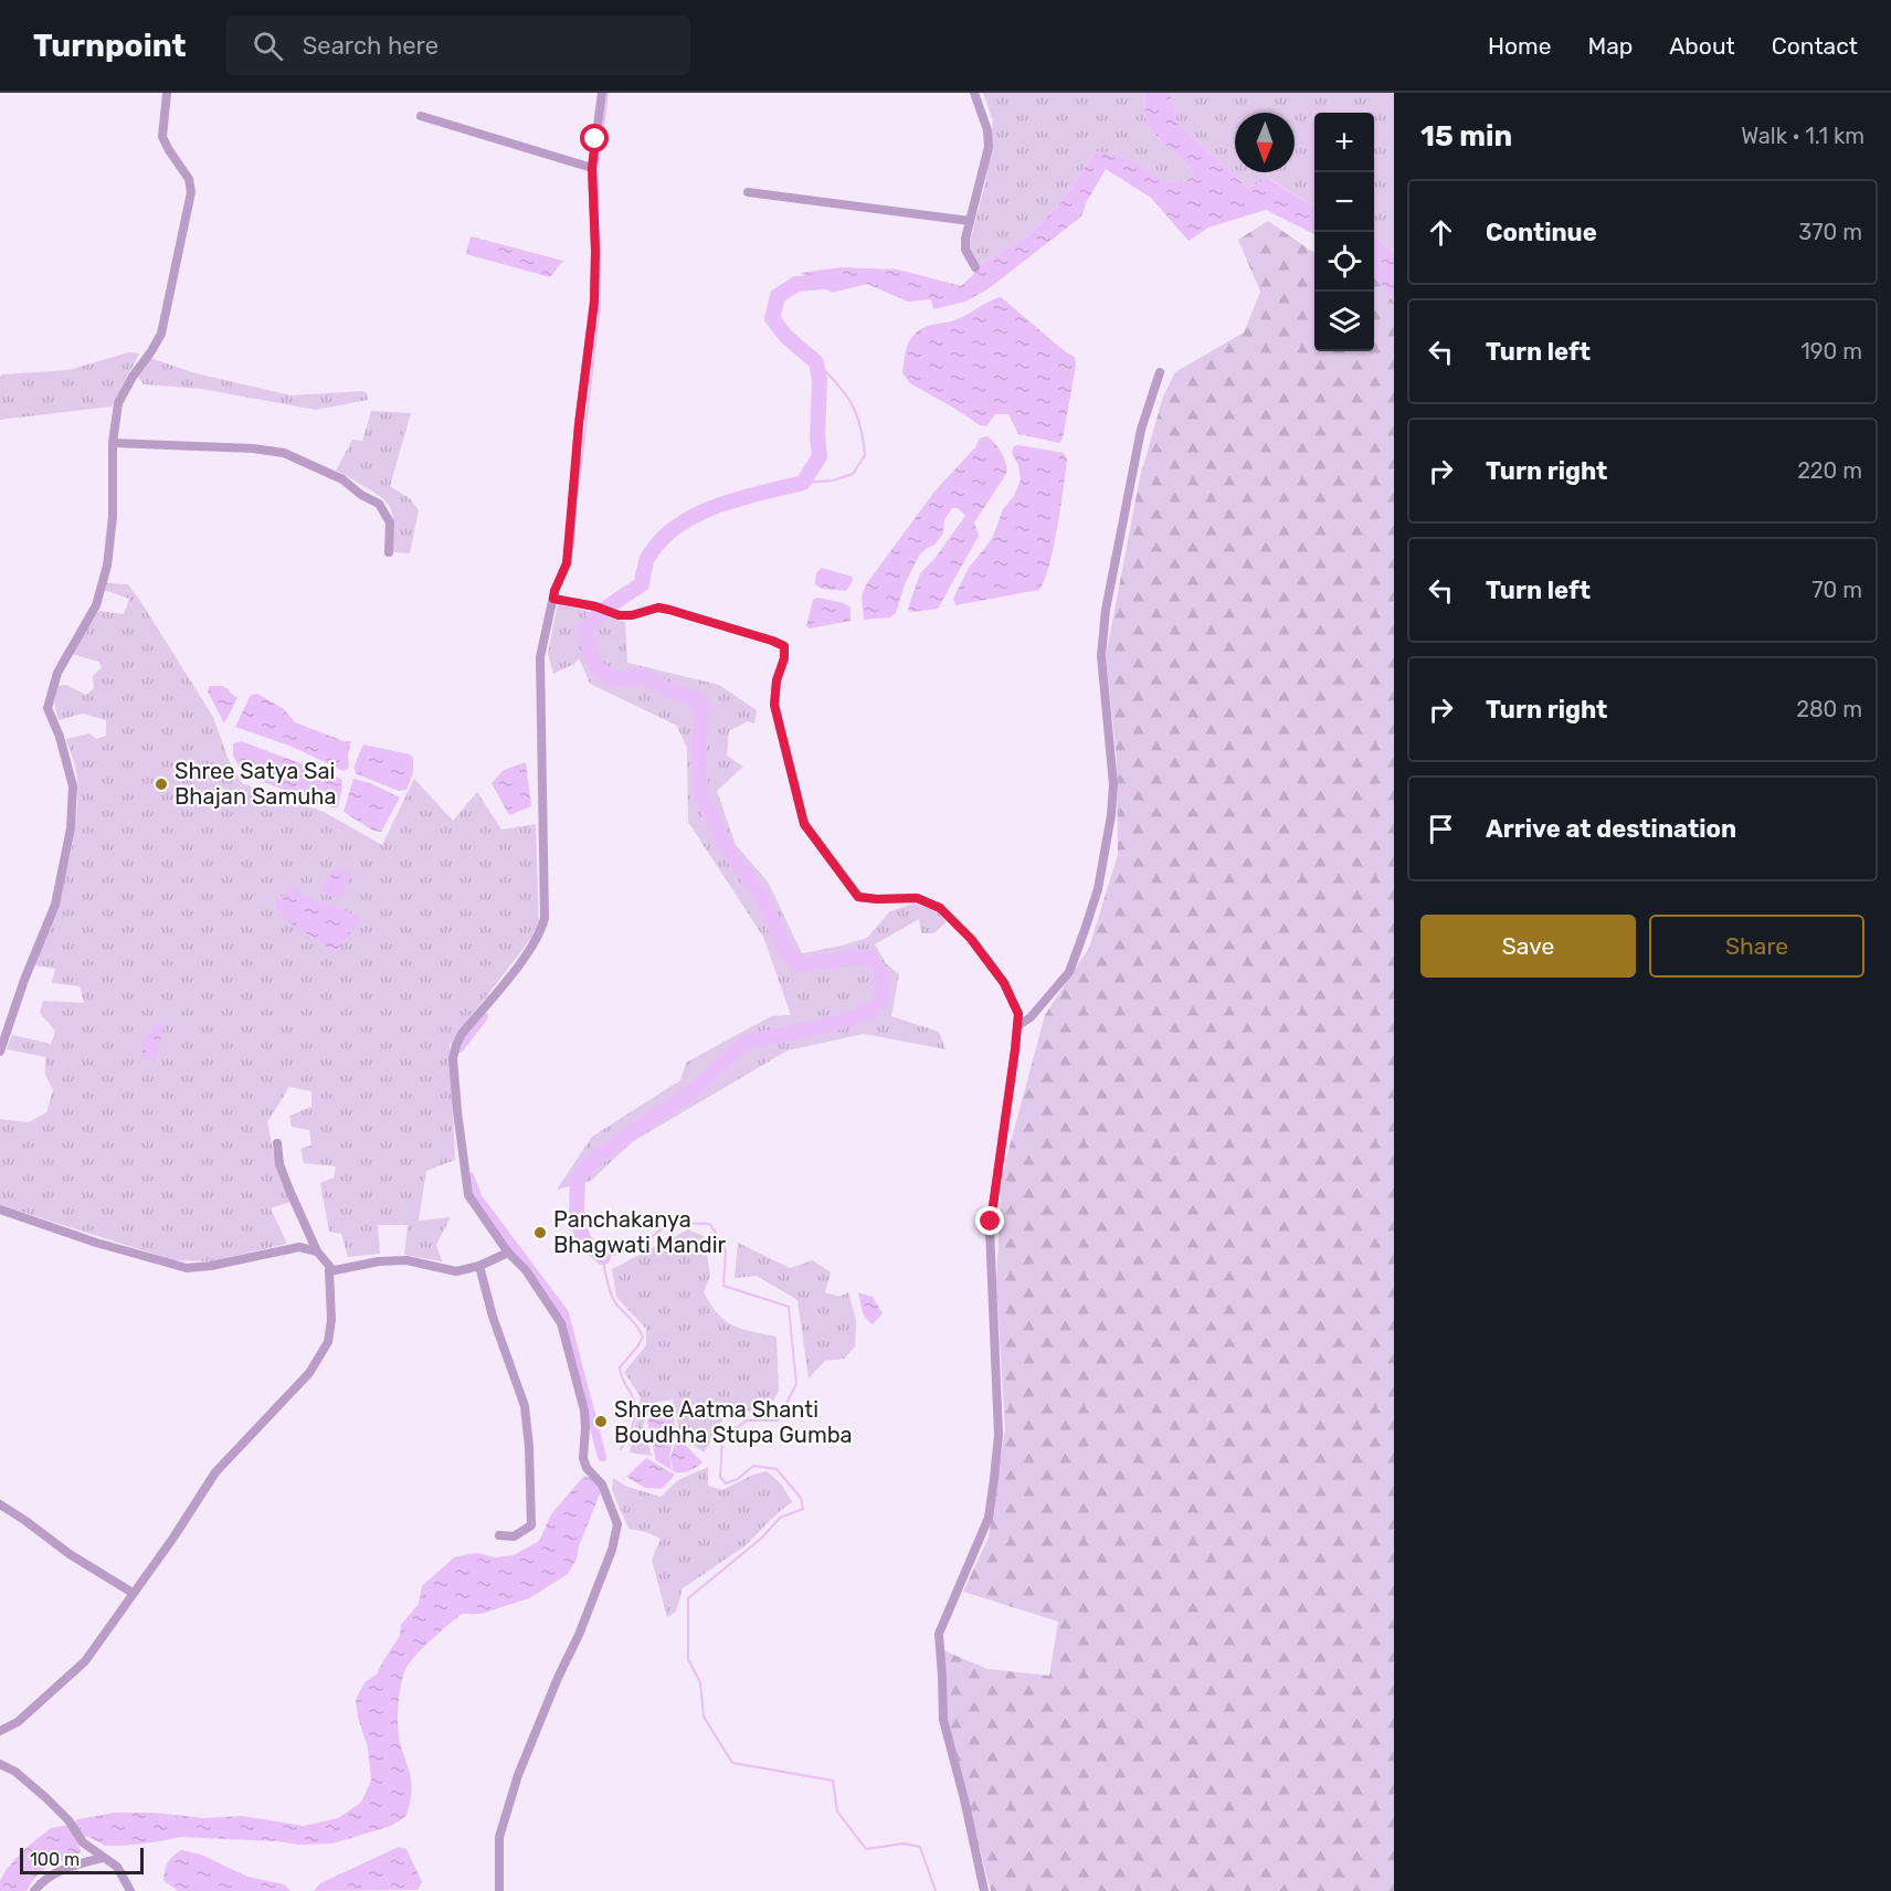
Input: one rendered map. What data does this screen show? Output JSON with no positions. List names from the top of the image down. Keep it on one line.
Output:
{"places":["Shree Satya Sai Bhajan Samuha","Panchakanya Bhagwati Mandir","Shree Aatma Shanti Boudhha Stupa Gumba"],"scale_bar":"100 m","north":"bottom","page":{"header":"Turnpoint","search":"Search here","nav":["Home","Map","About","Contact"],"heading":["15 min","Walk · 1.1 km"],"map_buttons":["+","−"],"list":[["Continue","370 m"],["Turn left","190 m"],["Turn right","220 m"],["Turn left","70 m"],["Turn right","280 m"],"Arrive at destination"],"buttons":["Save","Share"],"scale":"100 m"}}
